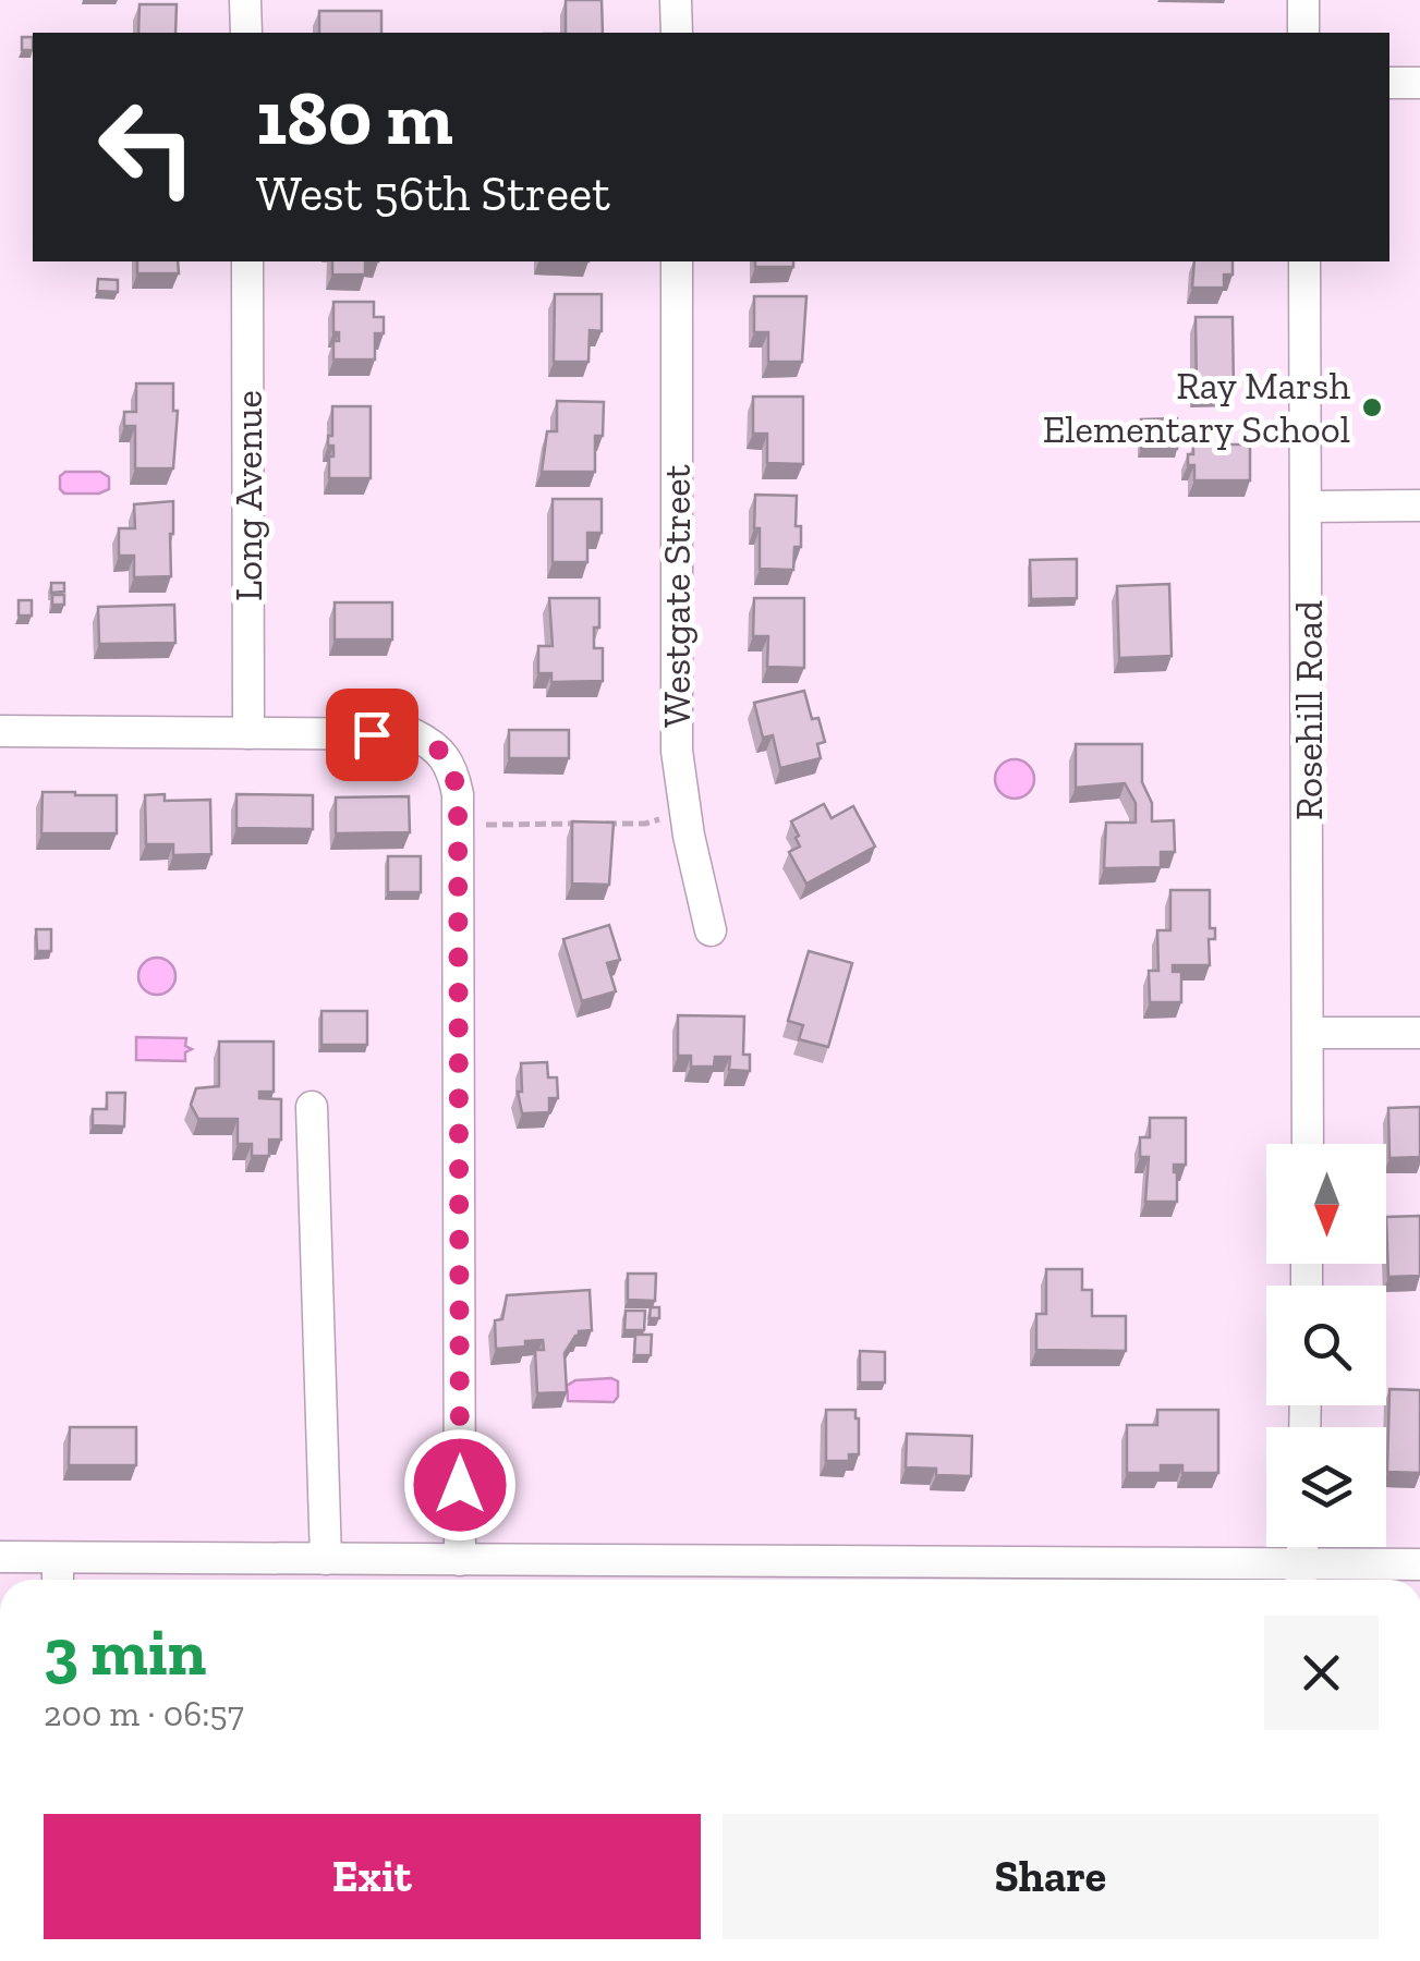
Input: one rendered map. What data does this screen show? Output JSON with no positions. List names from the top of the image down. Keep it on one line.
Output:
{"streets":{"street":["Long Avenue","Westgate Street","Rosehill Road"]},"places":["Ray Marsh Elementary School"],"north":"bottom","page":{"turn":["180 m","West 56th Street"],"heading":["3 min","200 m · 06:57"],"buttons":["Exit","Share"]}}
